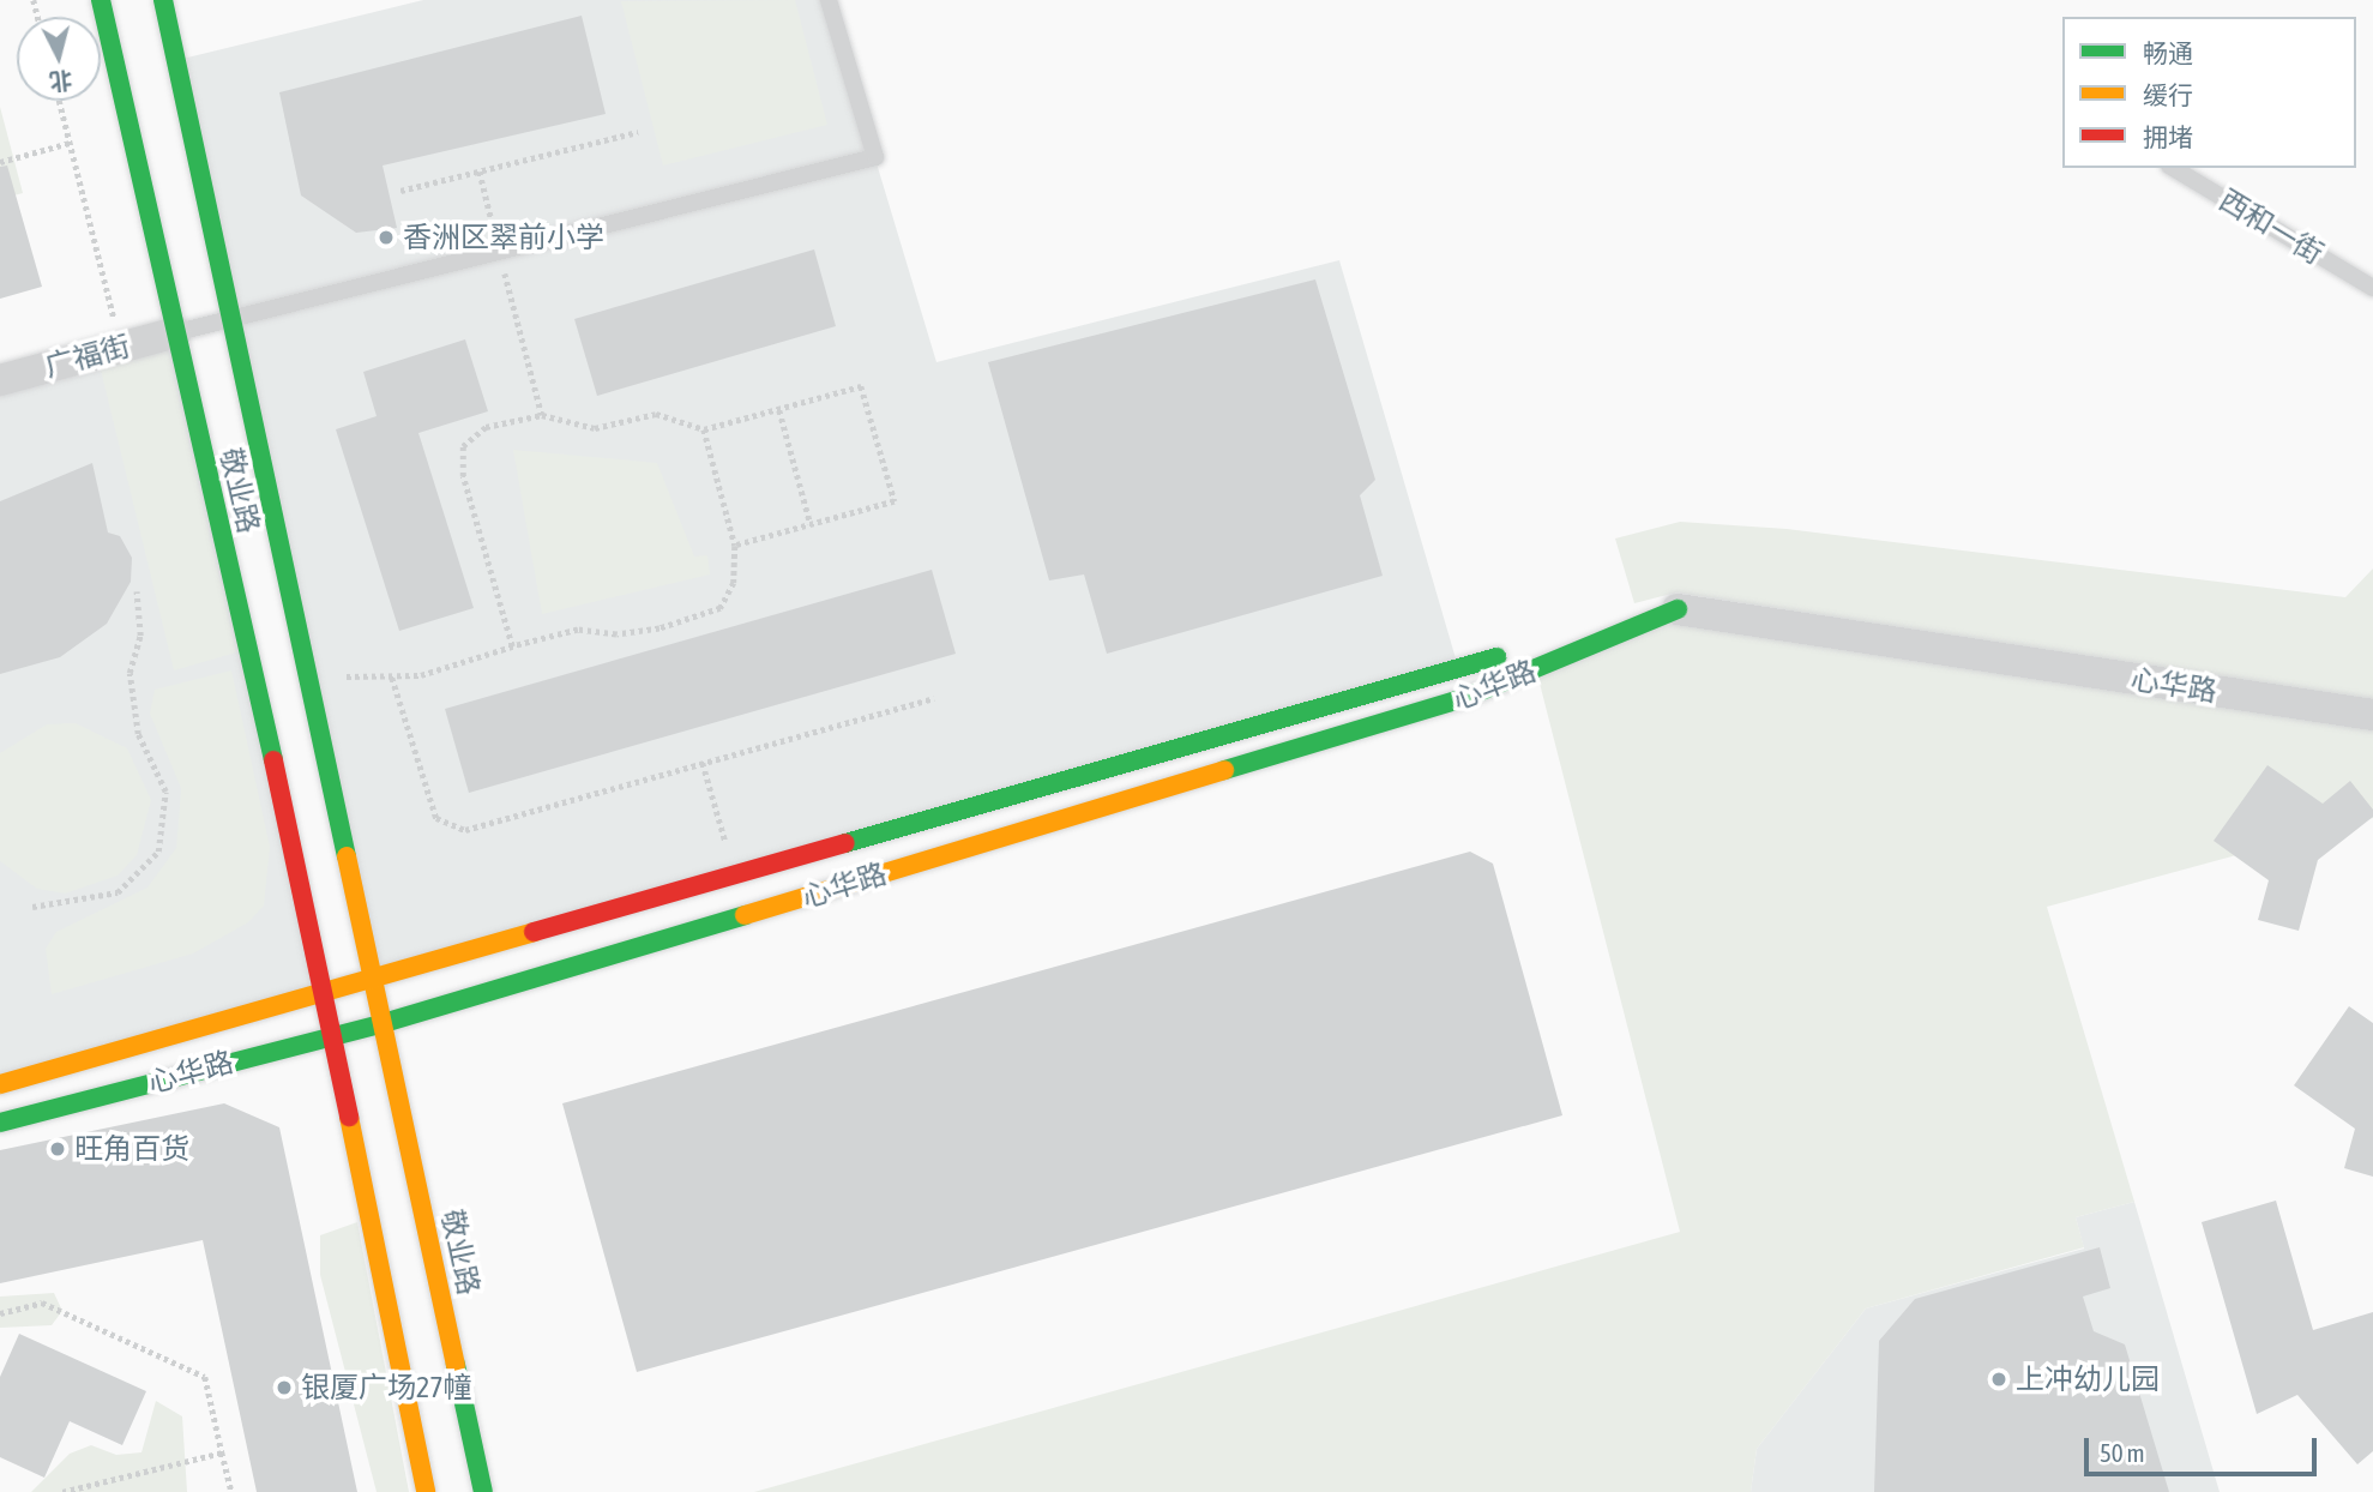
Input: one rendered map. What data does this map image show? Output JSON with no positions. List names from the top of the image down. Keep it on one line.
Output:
{"streets":{"street":["广福街","敬业路","心华路"],"lane":["西和一街"]},"crossings":[["广福街","敬业路"],["敬业路","心华路"]],"places":["香洲区翠前小学","旺角百货","上冲幼儿园","银厦广场27幢"],"legend":["畅通","缓行","拥堵"],"scale_bar":"50 m","north":"bottom"}
